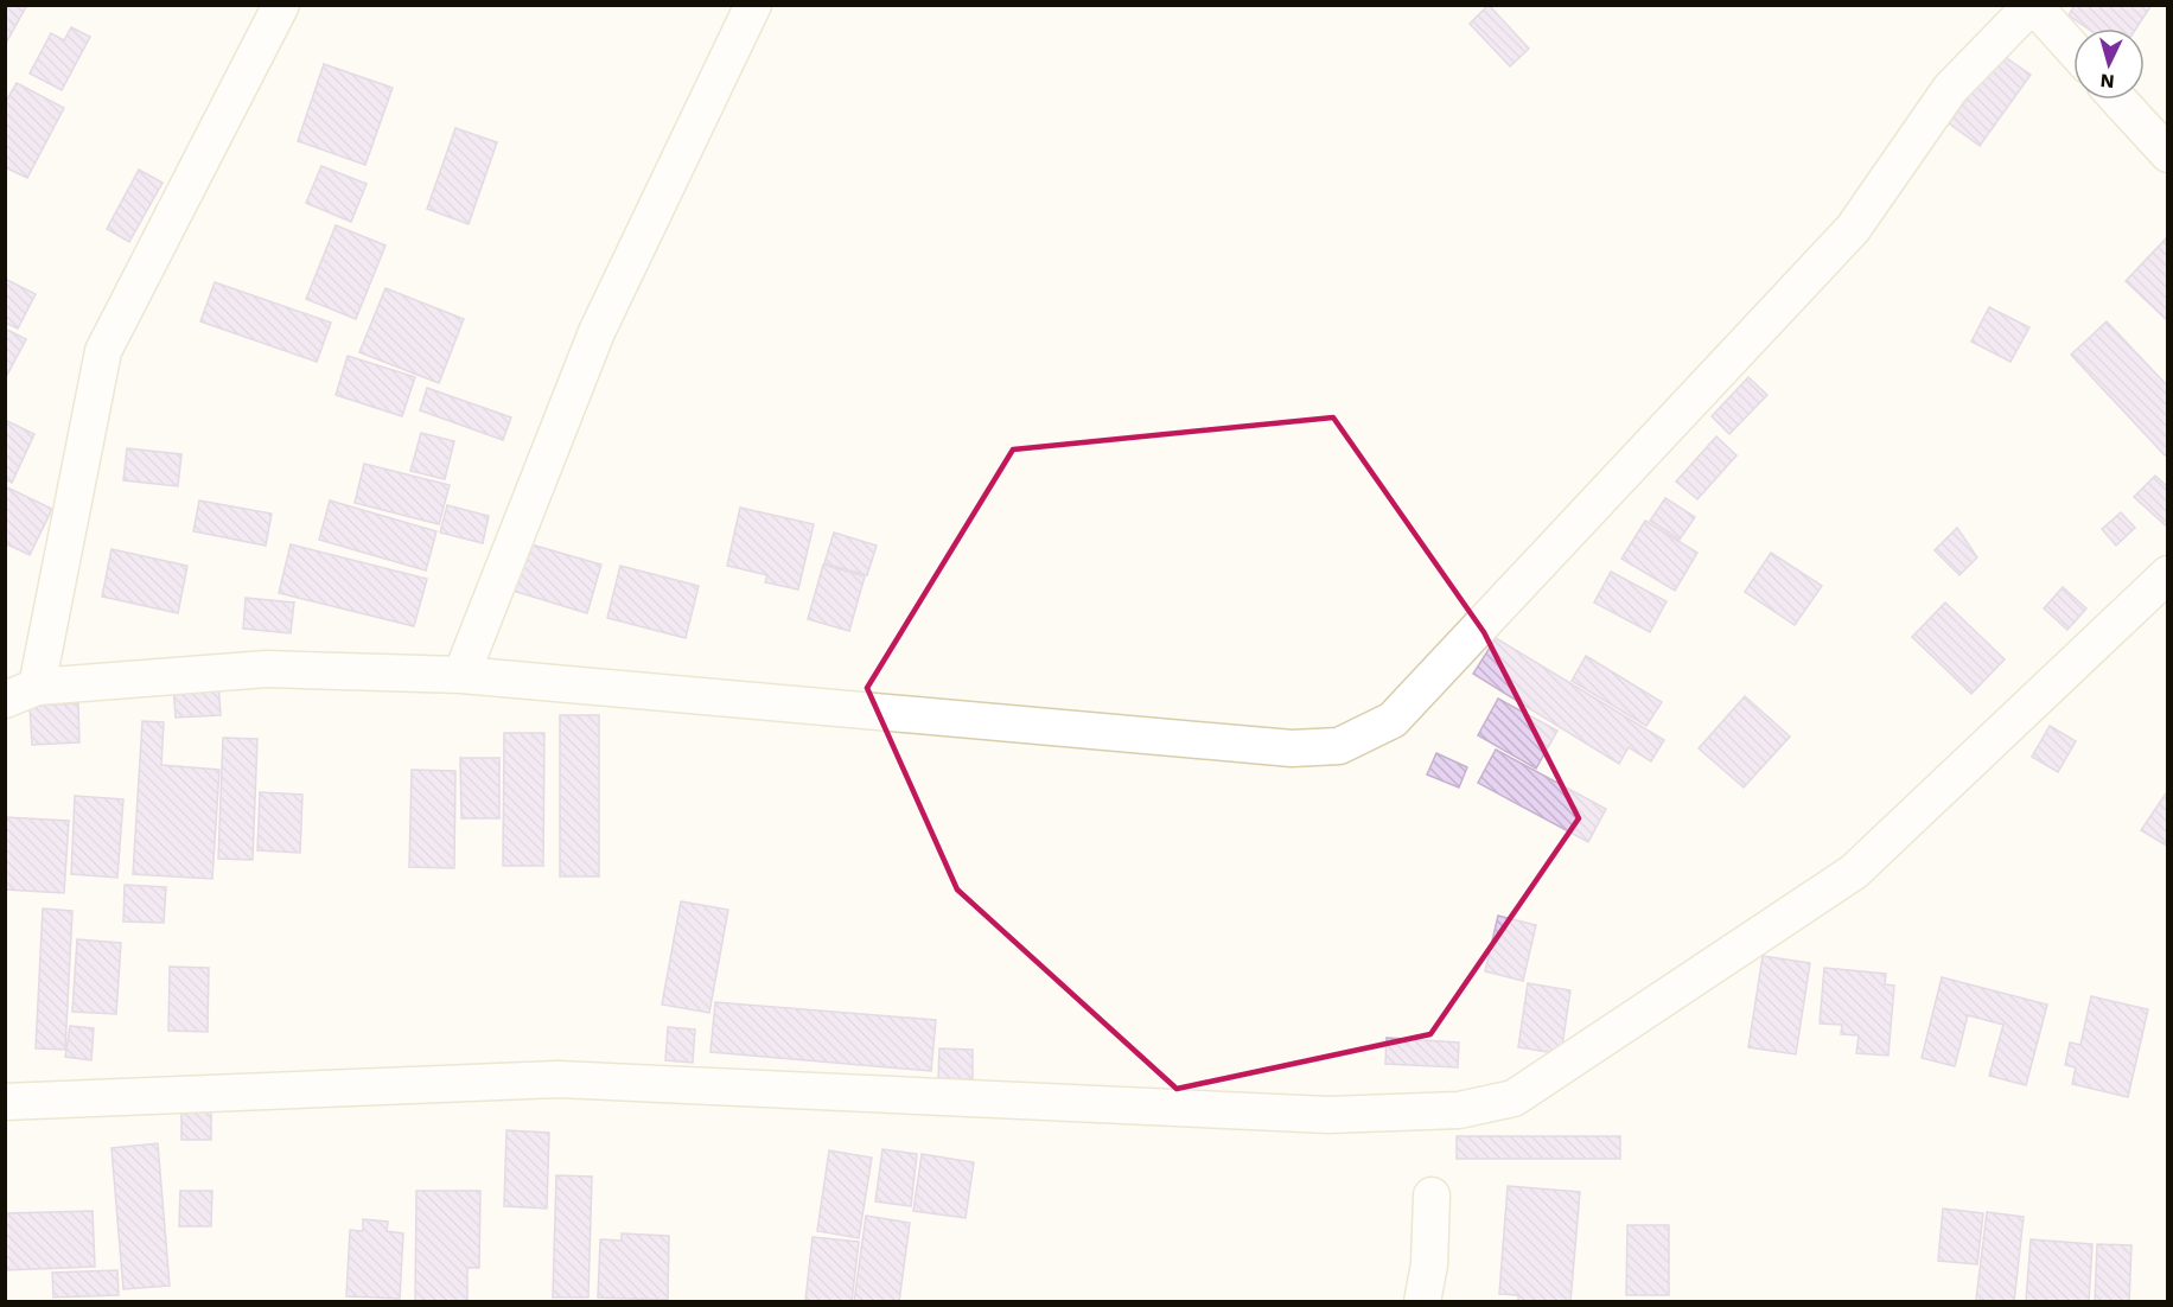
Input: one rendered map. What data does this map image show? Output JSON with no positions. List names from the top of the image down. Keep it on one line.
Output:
{"north":"bottom"}
